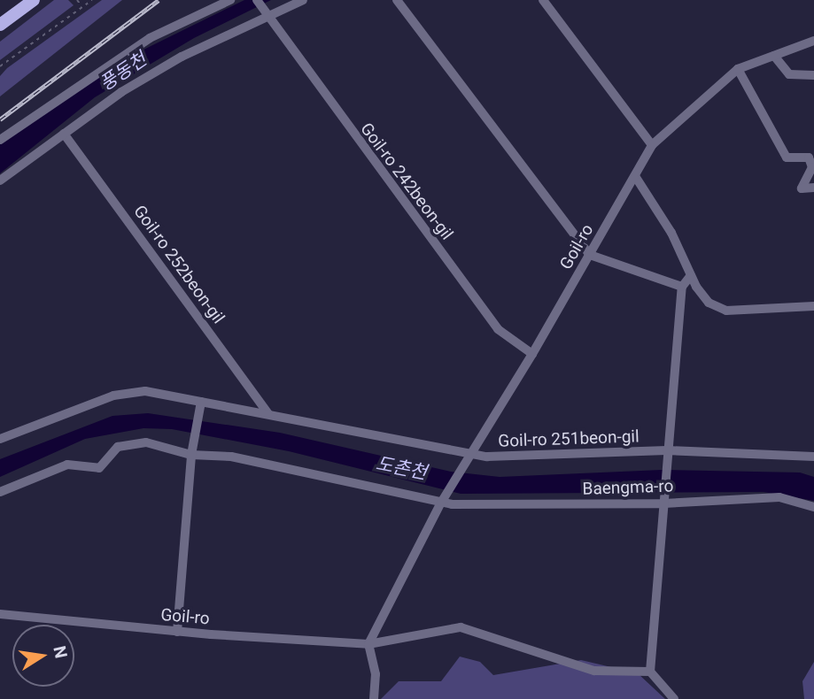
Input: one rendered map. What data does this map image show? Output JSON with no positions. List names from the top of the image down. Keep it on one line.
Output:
{"streets":{"street":["Goil-ro 242beon-gil","Goil-ro","Goil-ro 252beon-gil","Goil-ro 251beon-gil","Baengma-ro"]},"crossings":[["Goil-ro 242beon-gil","Goil-ro"],["Goil-ro","Goil-ro 251beon-gil"],["Goil-ro","Baengma-ro"]],"water":["풍동천","도촌천"],"north":"right"}
